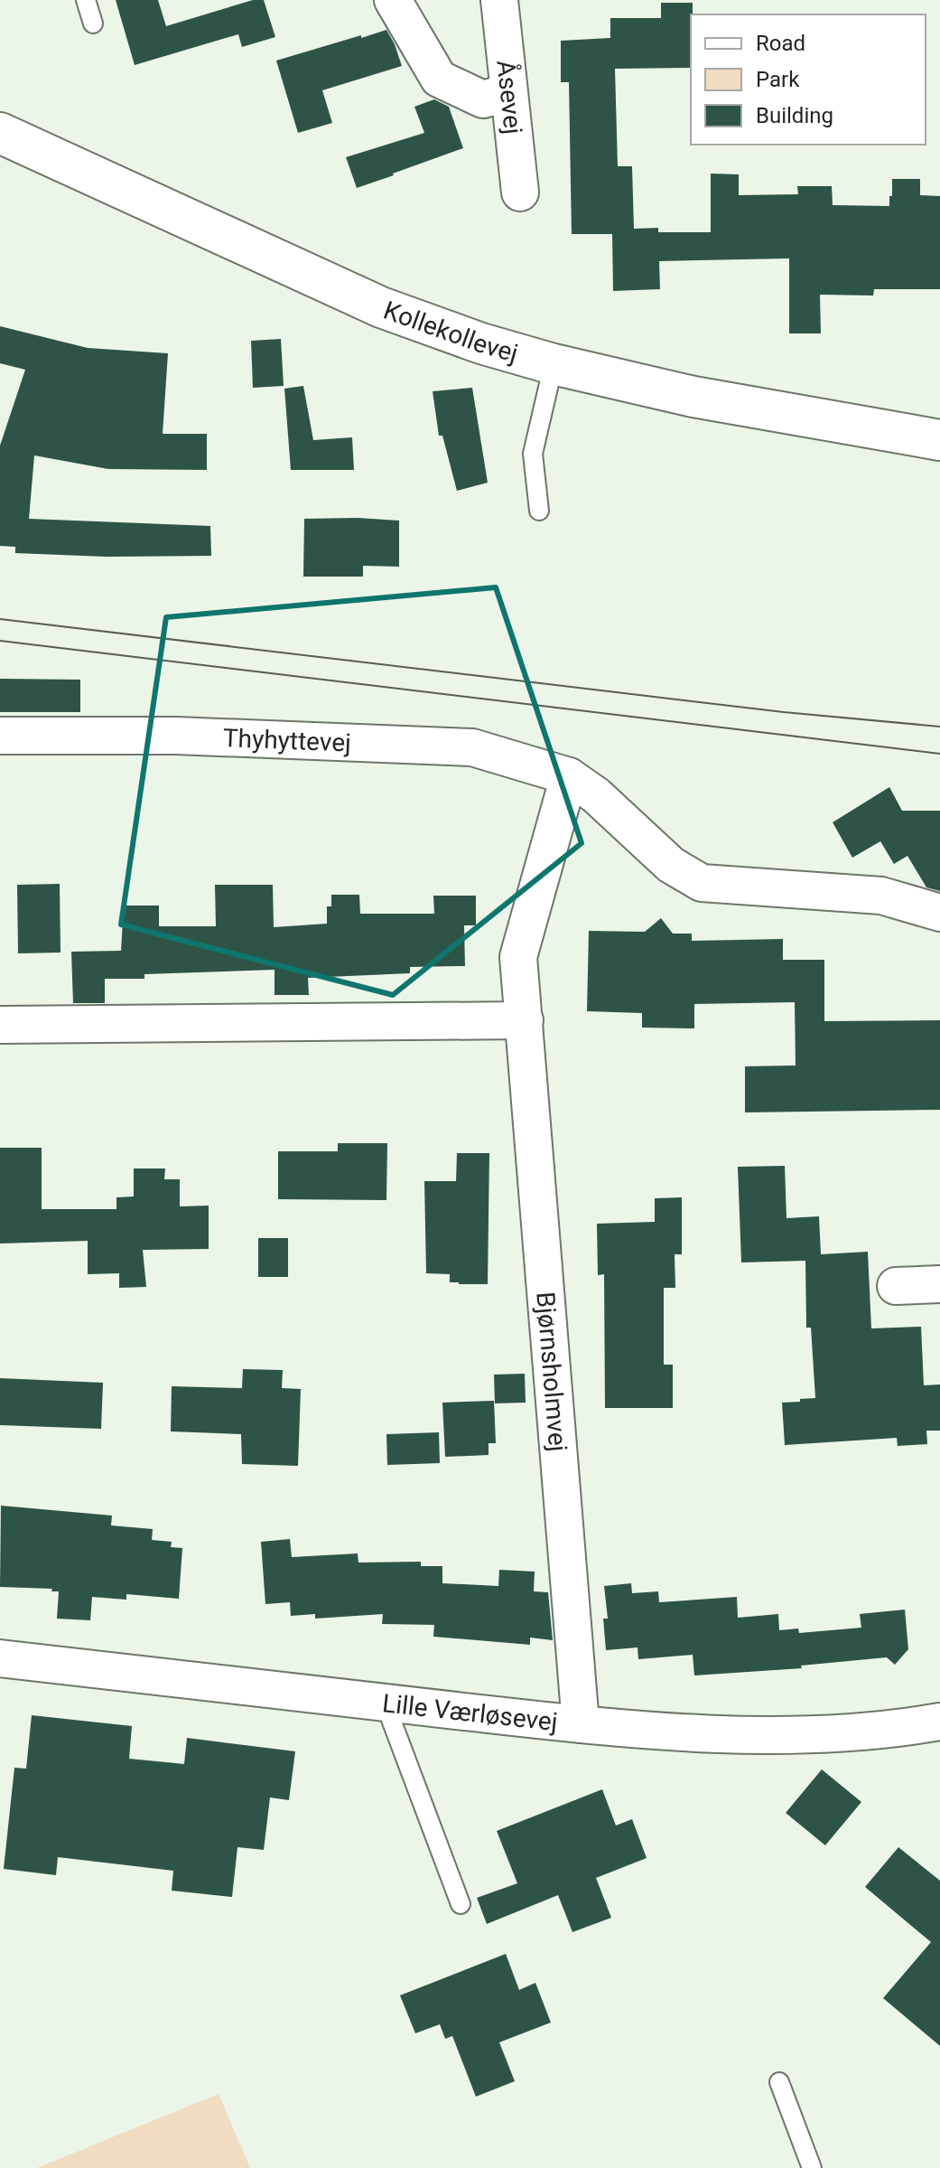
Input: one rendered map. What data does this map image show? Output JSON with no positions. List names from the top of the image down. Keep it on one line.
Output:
{"streets":{"street":["Åsevej","Kollekollevej","Thyhyttevej","Bjørnsholmvej","Lille Værløsevej"]},"crossings":[["Thyhyttevej","Bjørnsholmvej"],["Bjørnsholmvej","Lille Værløsevej"]],"legend":["Road","Park","Building"]}
